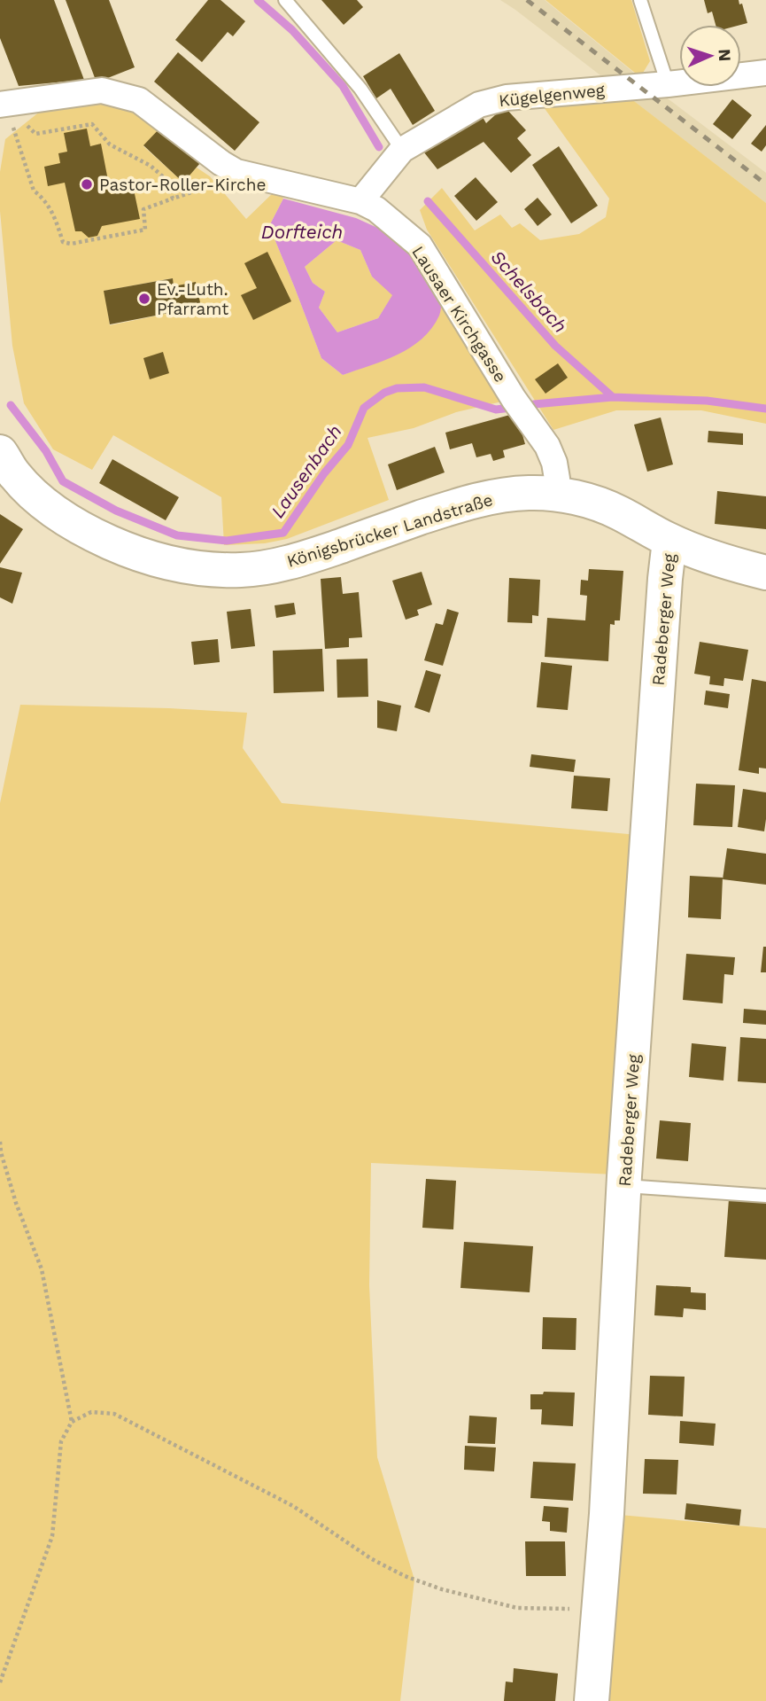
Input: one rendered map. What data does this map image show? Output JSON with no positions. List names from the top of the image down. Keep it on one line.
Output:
{"streets":{"street":["Kügelgenweg","Lausaer Kirchgasse","Königsbrücker Landstraße","Radeberger Weg"]},"crossings":[["Kügelgenweg","Lausaer Kirchgasse"],["Lausaer Kirchgasse","Königsbrücker Landstraße"],["Königsbrücker Landstraße","Radeberger Weg"]],"water":["Dorfteich","Schelsbach","Lausenbach"],"places":["Pastor-Roller-Kirche","Ev.-Luth. Pfarramt"],"north":"right"}
